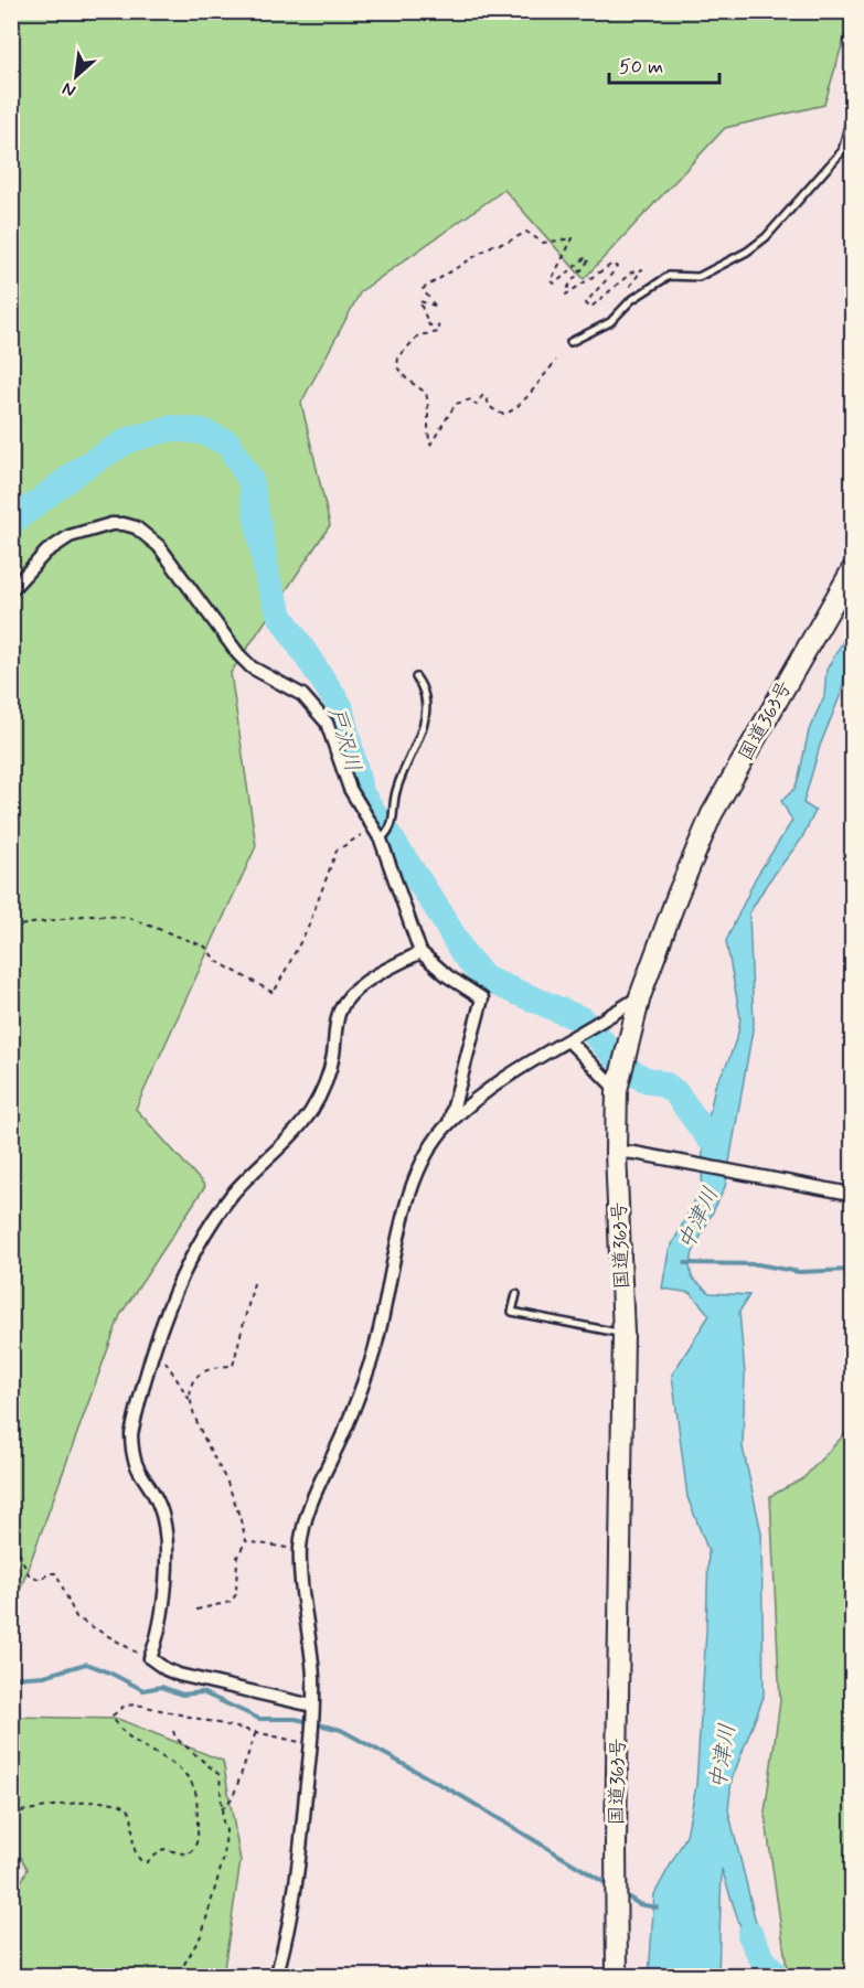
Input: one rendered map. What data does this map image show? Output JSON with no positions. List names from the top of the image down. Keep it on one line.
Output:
{"streets":{"highway":["国道363号"]},"water":["戸沢川","中津川"],"scale_bar":"50 m","north":"bottom left"}
